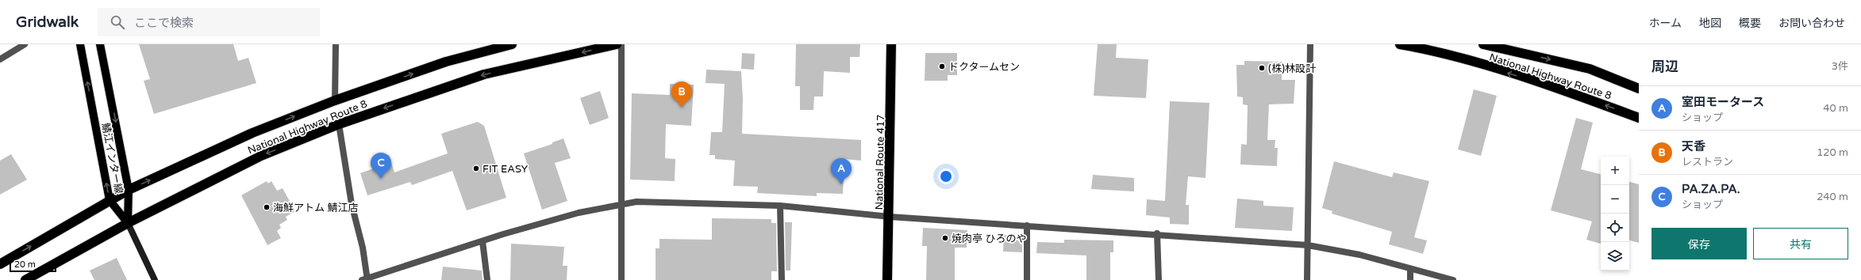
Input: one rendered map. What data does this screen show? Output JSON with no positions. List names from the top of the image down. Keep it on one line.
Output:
{"streets":{"highway":["National Highway Route 8","National Route 417"],"main road":["鯖江インター線"]},"crossings":[["National Highway Route 8","鯖江インター線"]],"places":["ドクタームセン","(株)林設計","FIT EASY","海鮮アトム 鯖江店","焼肉亭 ひろのや"],"scale_bar":"20 m","page":{"header":"Gridwalk","search":"ここで検索","nav":["ホーム","地図","概要","お問い合わせ"],"heading":["周辺","3件"],"pins":["B","C","A"],"list":[{"mark":"A","name":"室田モータース","note":"ショップ","value":"40 m"},{"mark":"B","name":"天香","note":"レストラン","value":"120 m"},{"mark":"C","name":"PA.ZA.PA.","note":"ショップ","value":"240 m"}],"map_buttons":["+","−"],"buttons":["保存","共有"],"scale":"20 m"}}
